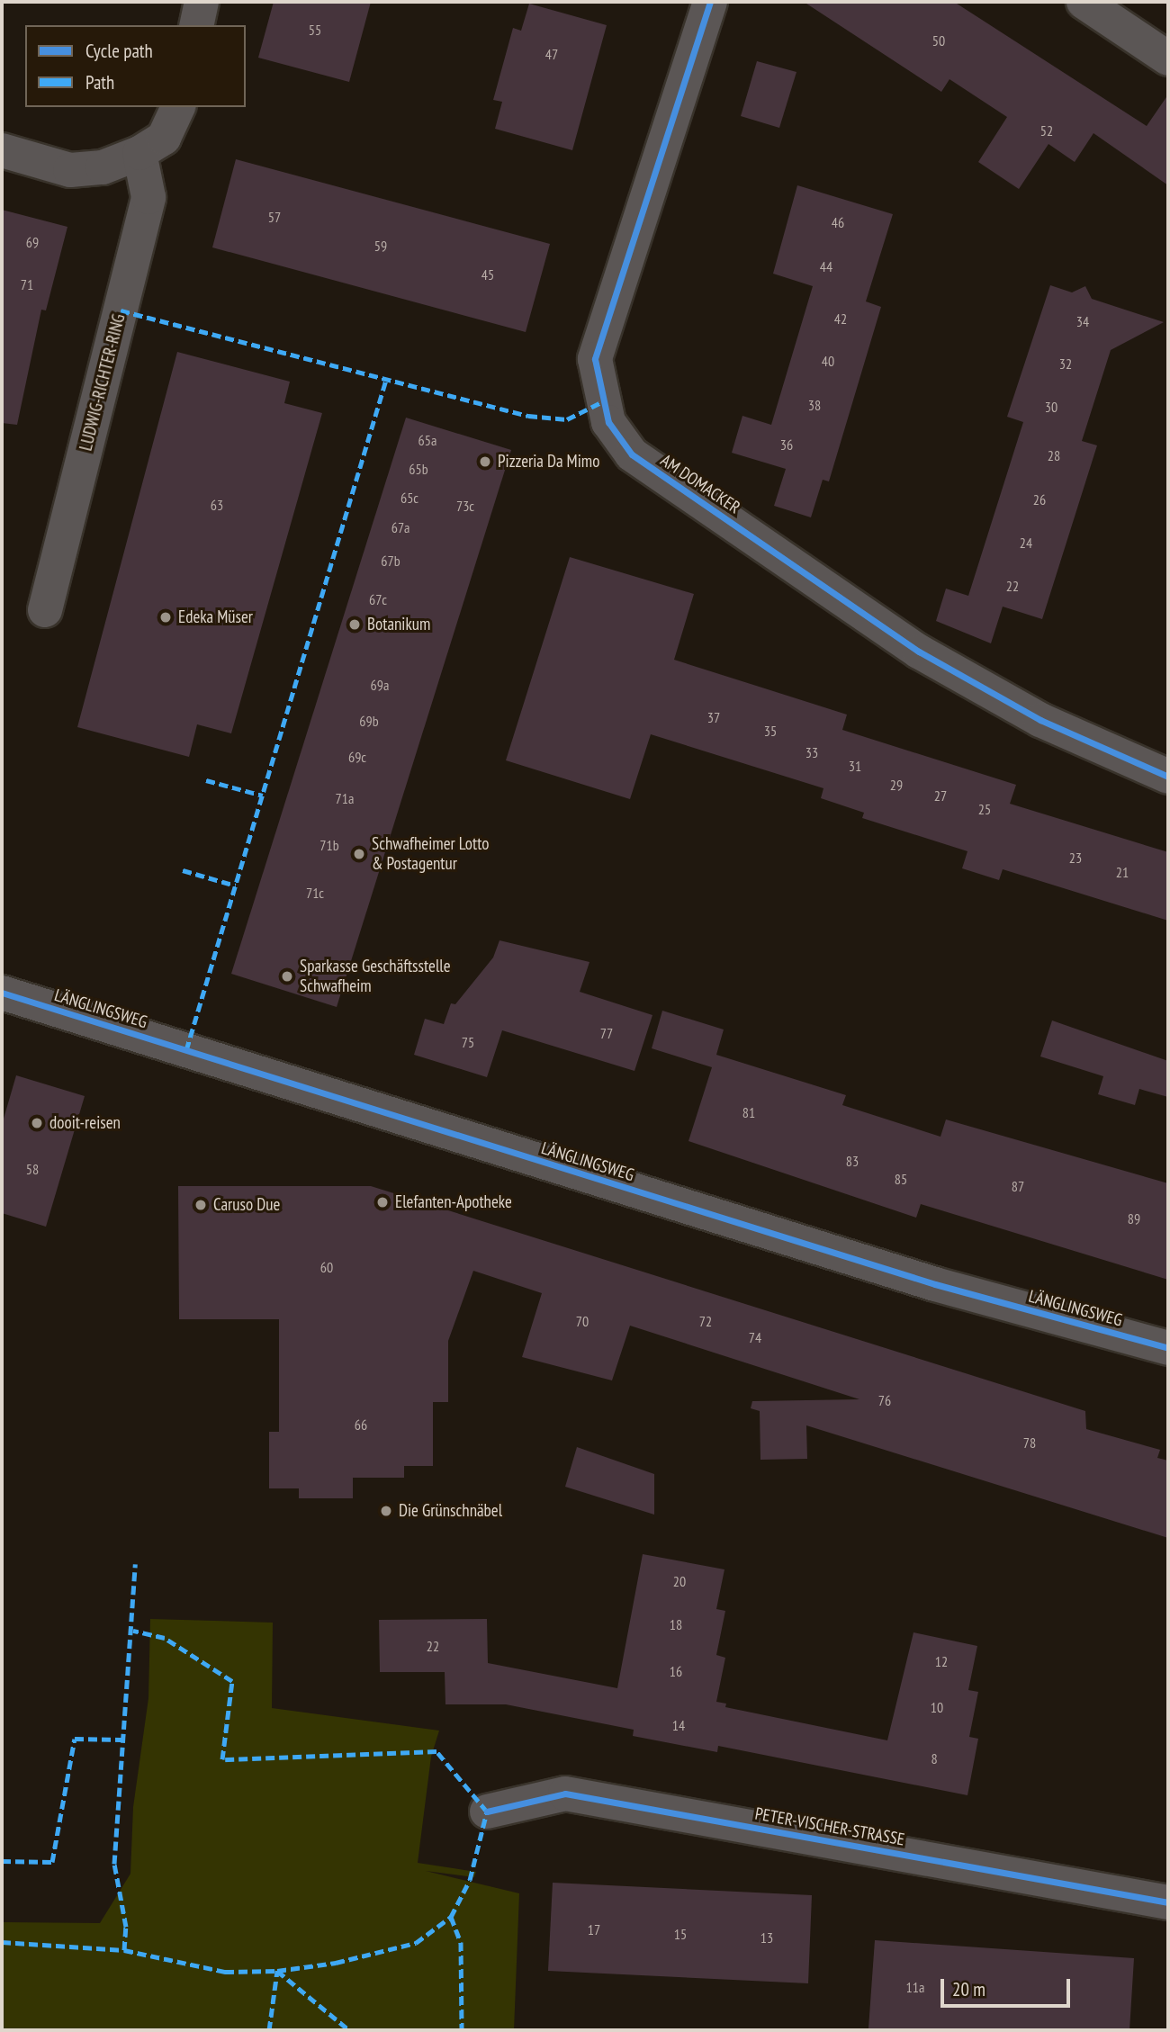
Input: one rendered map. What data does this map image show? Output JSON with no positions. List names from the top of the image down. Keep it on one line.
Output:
{"streets":{"street":["LUDWIG-RICHTER-RING","AM DOMACKER","LÄNGLINGSWEG","PETER-VISCHER-STRASSE"]},"places":["Pizzeria Da Mimo","Edeka Müser","Botanikum","Schwafheimer Lotto & Postagentur","Sparkasse Geschäftsstelle Schwafheim","dooit-reisen","Elefanten-Apotheke","Caruso Due","Die Grünschnäbel"],"house_numbers":["55","50","47","52","57","46","69","59","44","45","71","42","34","40","32","38","30","65a","36","28","65b","65c","26","63","73c","67a","24","67b","22","67c","69a","37","69b","35","33","69c","31","29","27","71a","25","71b","23","21","71c","77","75","81","83","58","85","87","89","60","70","72","74","76","66","78","20","18","22","12","16","10","14","8","17","15","13","11a"],"legend":["Cycle path","Path"],"scale_bar":"20 m"}
